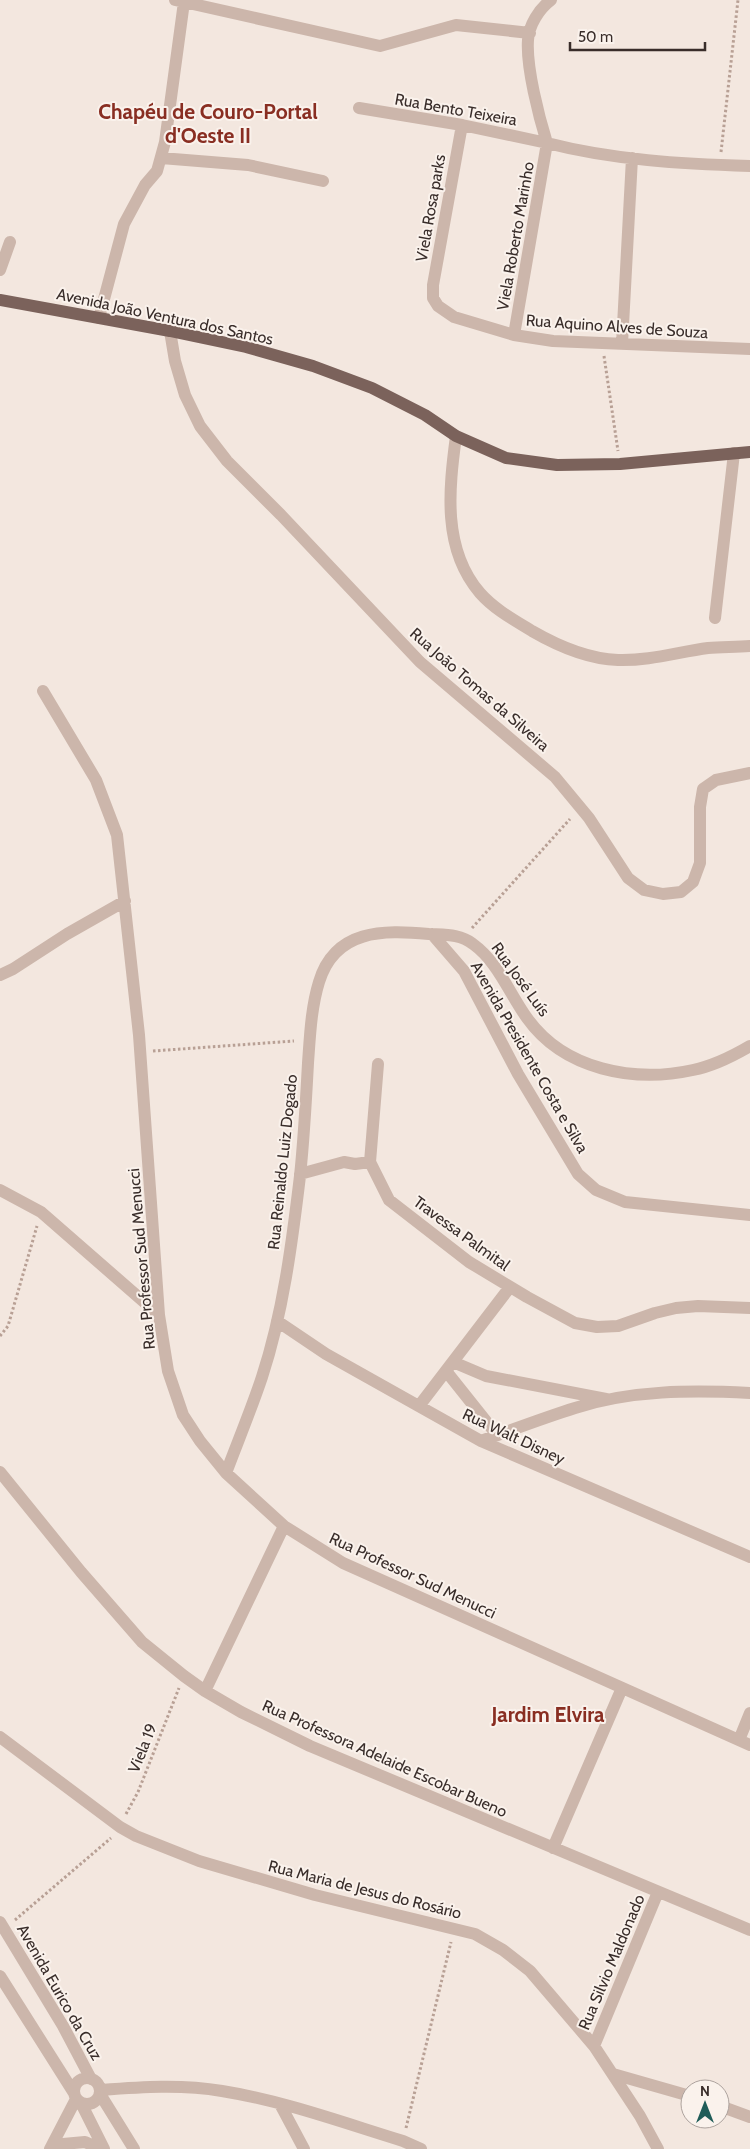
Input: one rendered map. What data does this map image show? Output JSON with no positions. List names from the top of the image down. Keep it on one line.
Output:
{"streets":{"main road":["Avenida João Ventura dos Santos"],"street":["Rua Bento Teixeira","Viela Rosa parks","Viela Roberto Marinho","Rua Aquino Alves de Souza","Rua João Tomas da Silveira","Rua José Luís","Avenida Presidente Costa e Silva","Rua Reinaldo Luiz Dogado","Travessa Palmital","Rua Professor Sud Menucci","Rua Walt Disney","Rua Professora Adelaide Escobar Bueno","Rua Maria de Jesus do Rosário","Rua Silvio Maldonado","Avenida Eurico da Cruz"],"path":["Viela 19"]},"crossings":[["Rua Bento Teixeira","Viela Rosa parks"],["Rua Bento Teixeira","Viela Roberto Marinho"],["Viela Rosa parks","Rua Aquino Alves de Souza"],["Viela Roberto Marinho","Rua Aquino Alves de Souza"],["Avenida João Ventura dos Santos","Rua João Tomas da Silveira"],["Avenida Presidente Costa e Silva","Rua Reinaldo Luiz Dogado"],["Rua Reinaldo Luiz Dogado","Rua Professor Sud Menucci"],["Rua Reinaldo Luiz Dogado","Rua Walt Disney"],["Travessa Palmital","Rua Walt Disney"],["Viela 19","Rua Professora Adelaide Escobar Bueno"],["Viela 19","Rua Maria de Jesus do Rosário"],["Viela 19","Avenida Eurico da Cruz"],["Rua Professora Adelaide Escobar Bueno","Rua Silvio Maldonado"],["Rua Maria de Jesus do Rosário","Rua Silvio Maldonado"]],"districts":["Chapéu de Couro-Portal d'Oeste II","Jardim Elvira"],"scale_bar":"50 m","north":"top"}
